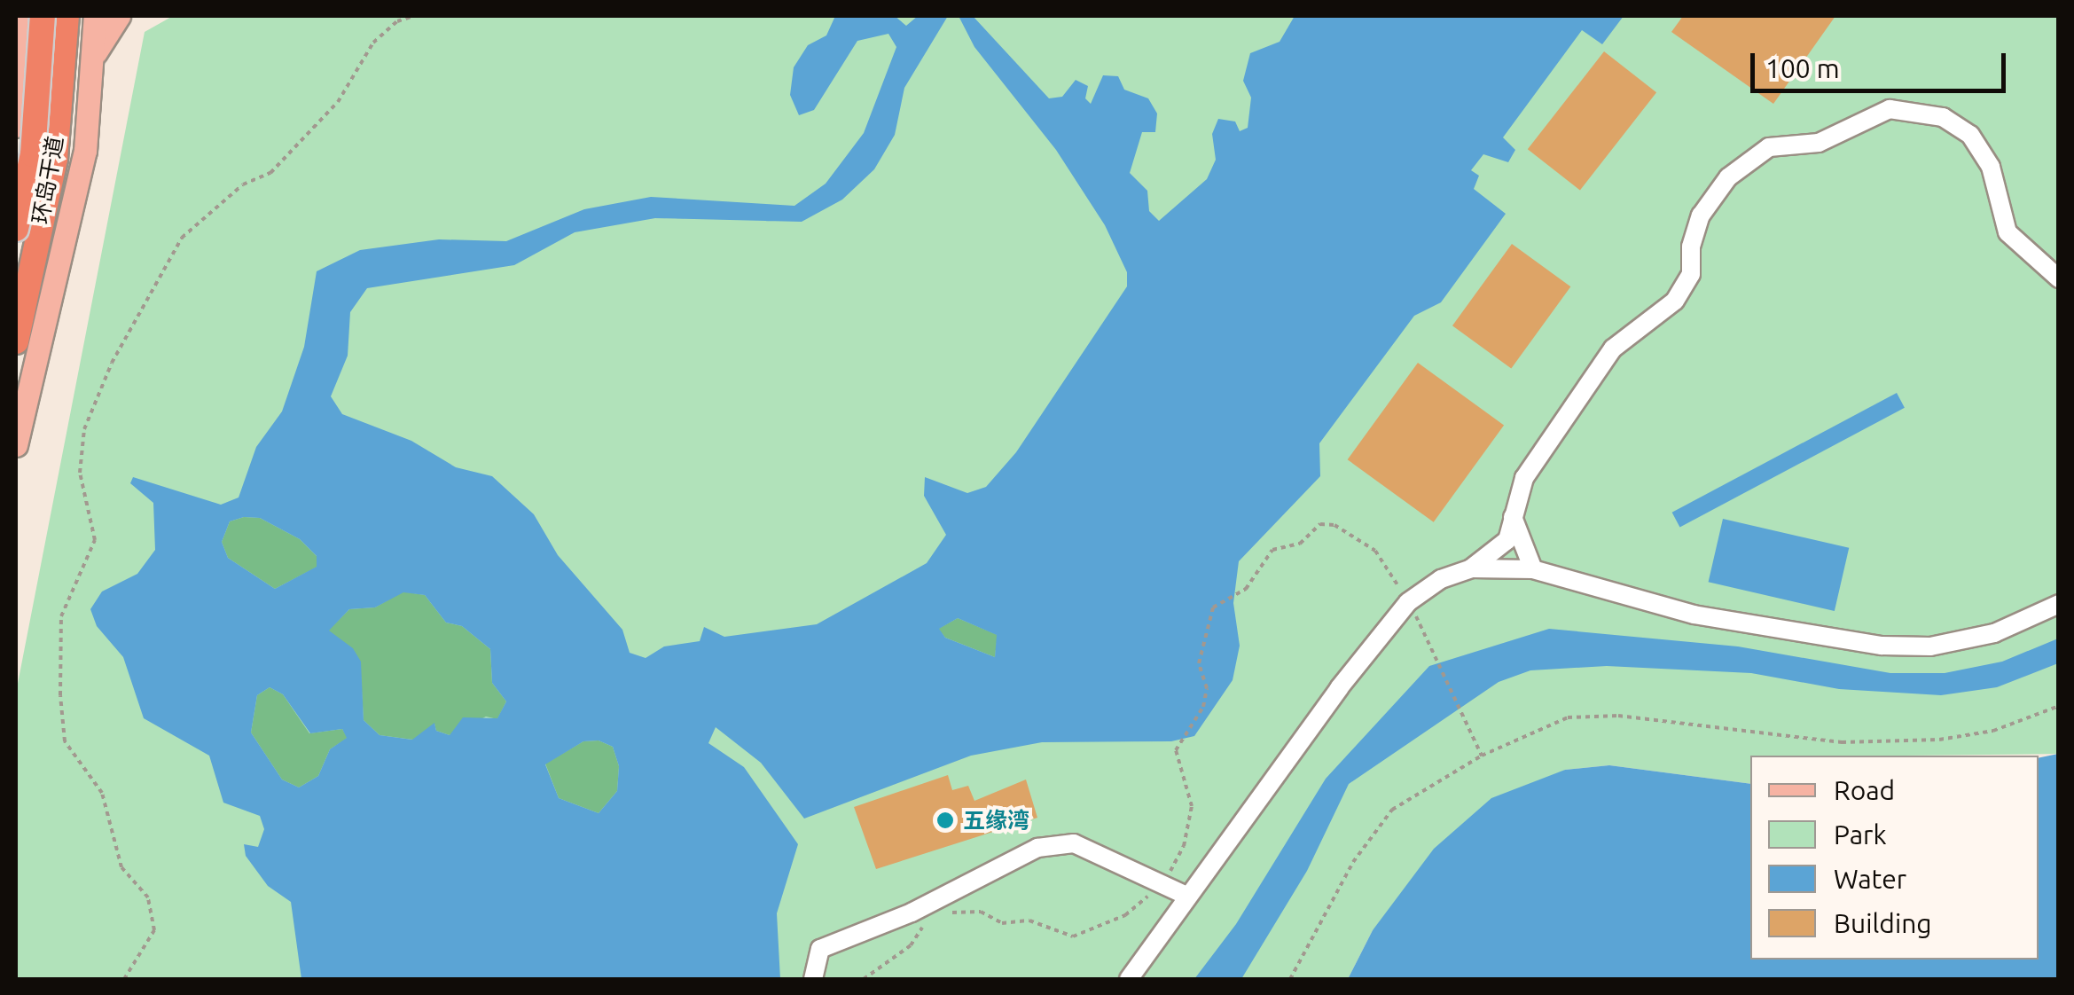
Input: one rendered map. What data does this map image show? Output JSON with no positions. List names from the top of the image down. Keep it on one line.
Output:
{"streets":{"highway":["环岛干道"]},"places":["五缘湾"],"legend":["Road","Park","Water","Building"],"scale_bar":"100 m"}
